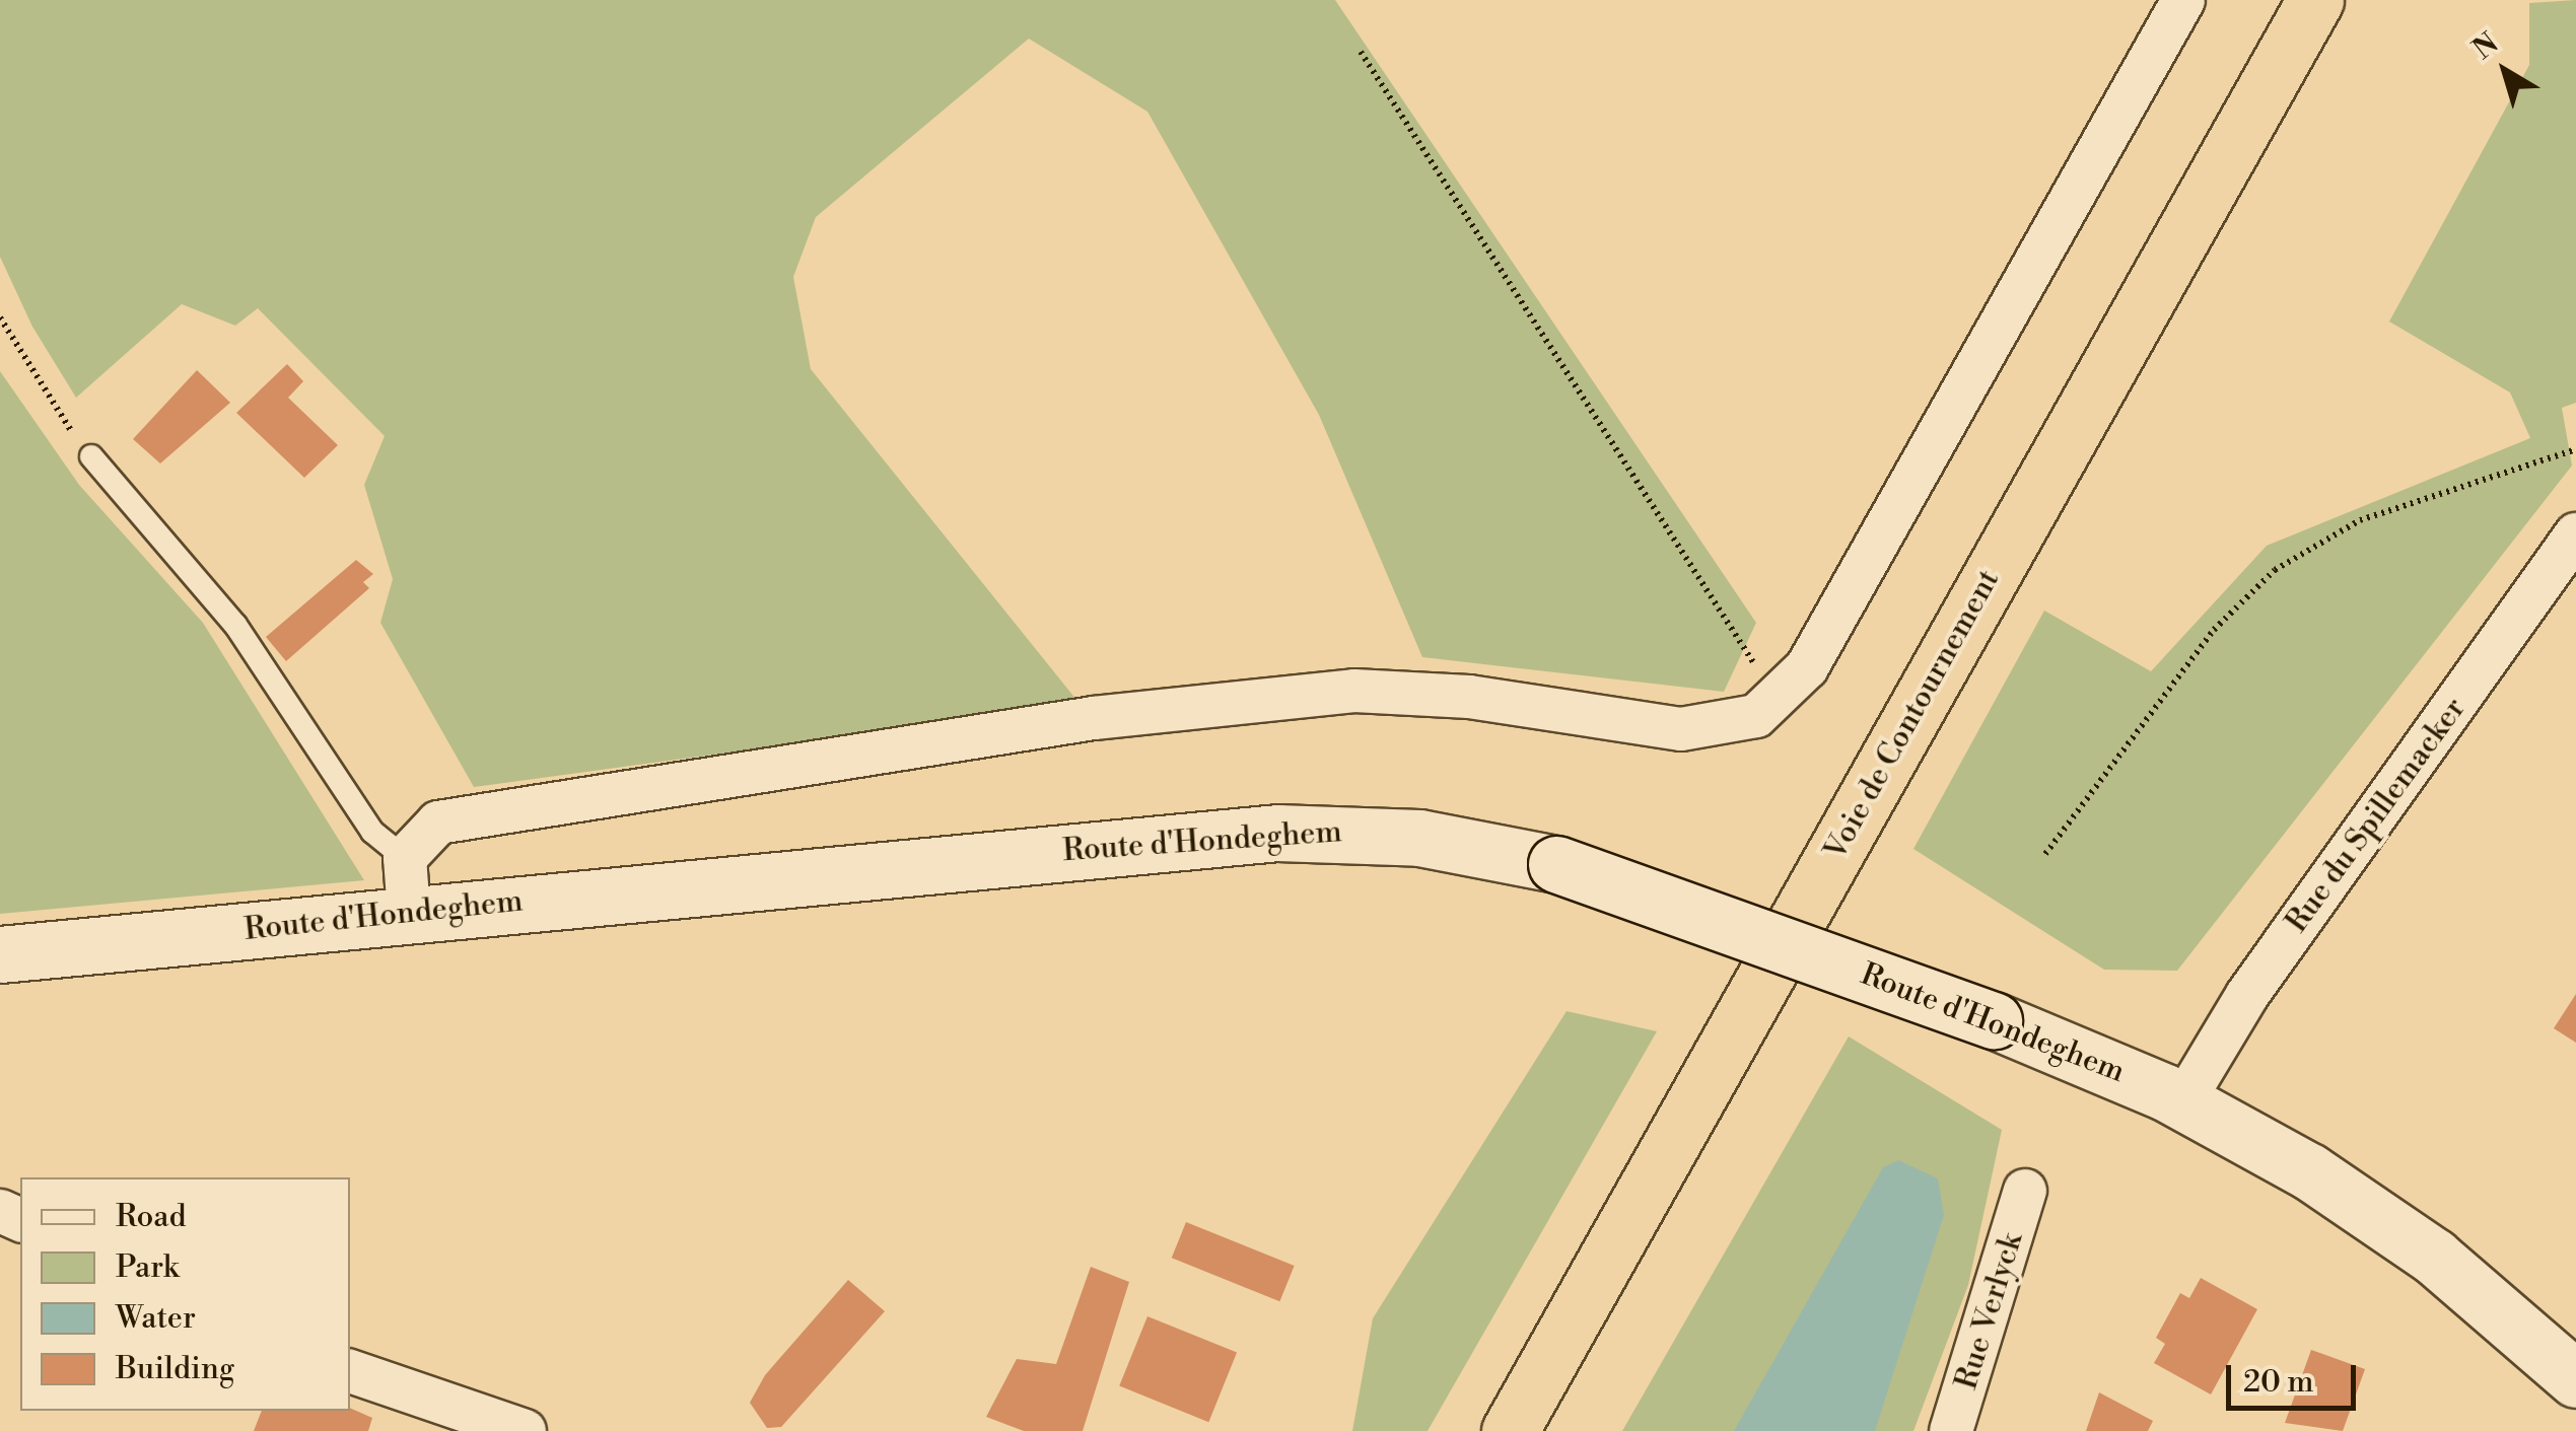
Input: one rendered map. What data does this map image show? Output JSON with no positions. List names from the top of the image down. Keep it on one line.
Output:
{"streets":{"highway":["Voie de Contournement"],"street":["Rue du Spillemacker","Route d'Hondeghem","Rue Verlyck"]},"crossings":[["Rue du Spillemacker","Route d'Hondeghem"]],"legend":["Road","Park","Water","Building"],"scale_bar":"20 m","north":"top left"}
